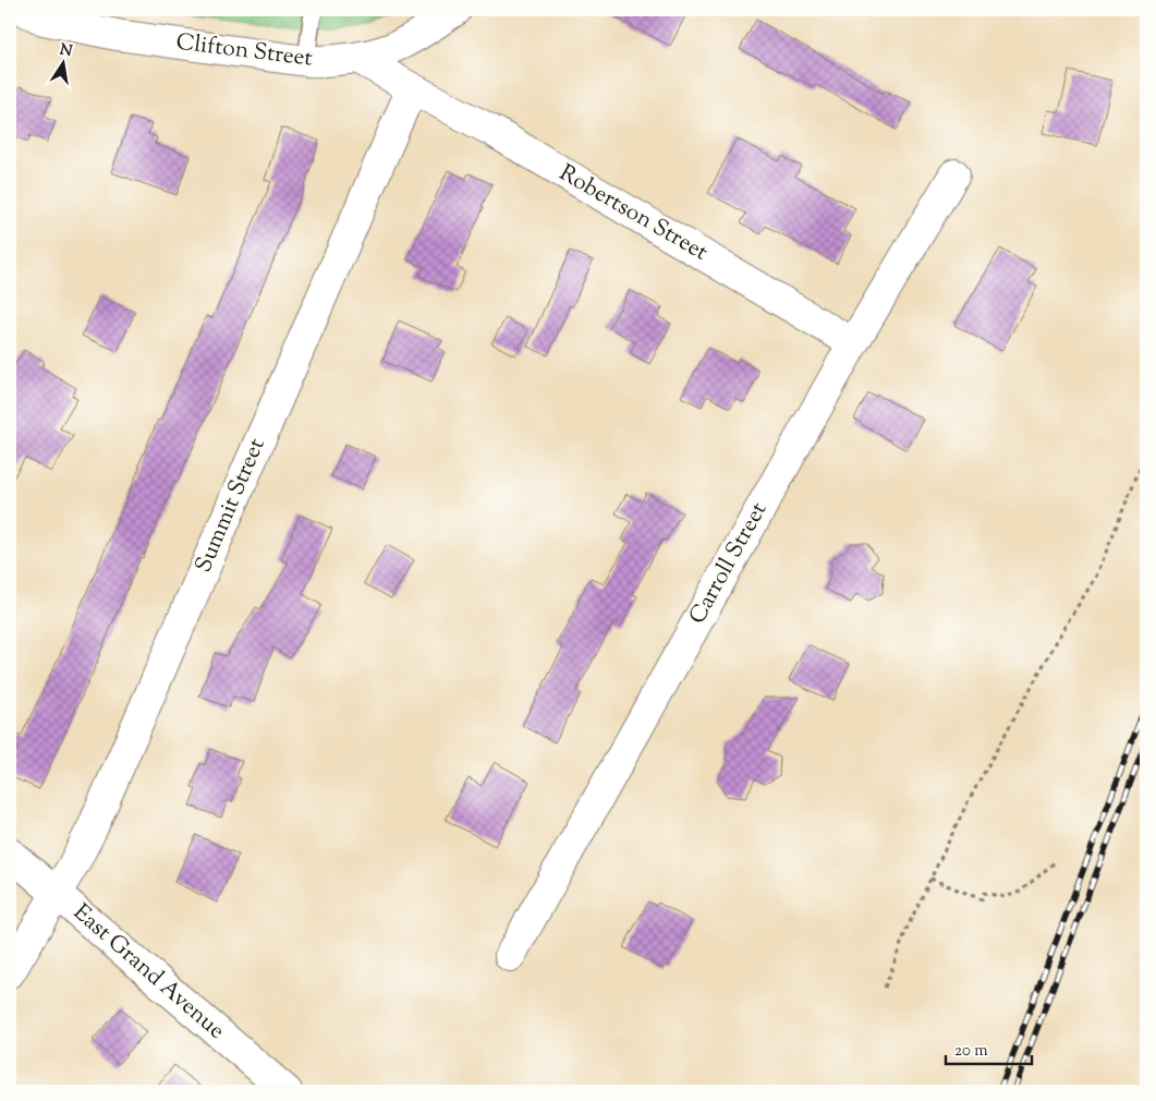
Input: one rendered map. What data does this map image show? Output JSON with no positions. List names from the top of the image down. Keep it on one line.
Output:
{"streets":{"street":["Clifton Street","Robertson Street","Summit Street","Carroll Street","East Grand Avenue"]},"crossings":[["Robertson Street","Summit Street"],["Robertson Street","Carroll Street"],["Summit Street","East Grand Avenue"]],"scale_bar":"20 m","north":"top"}
